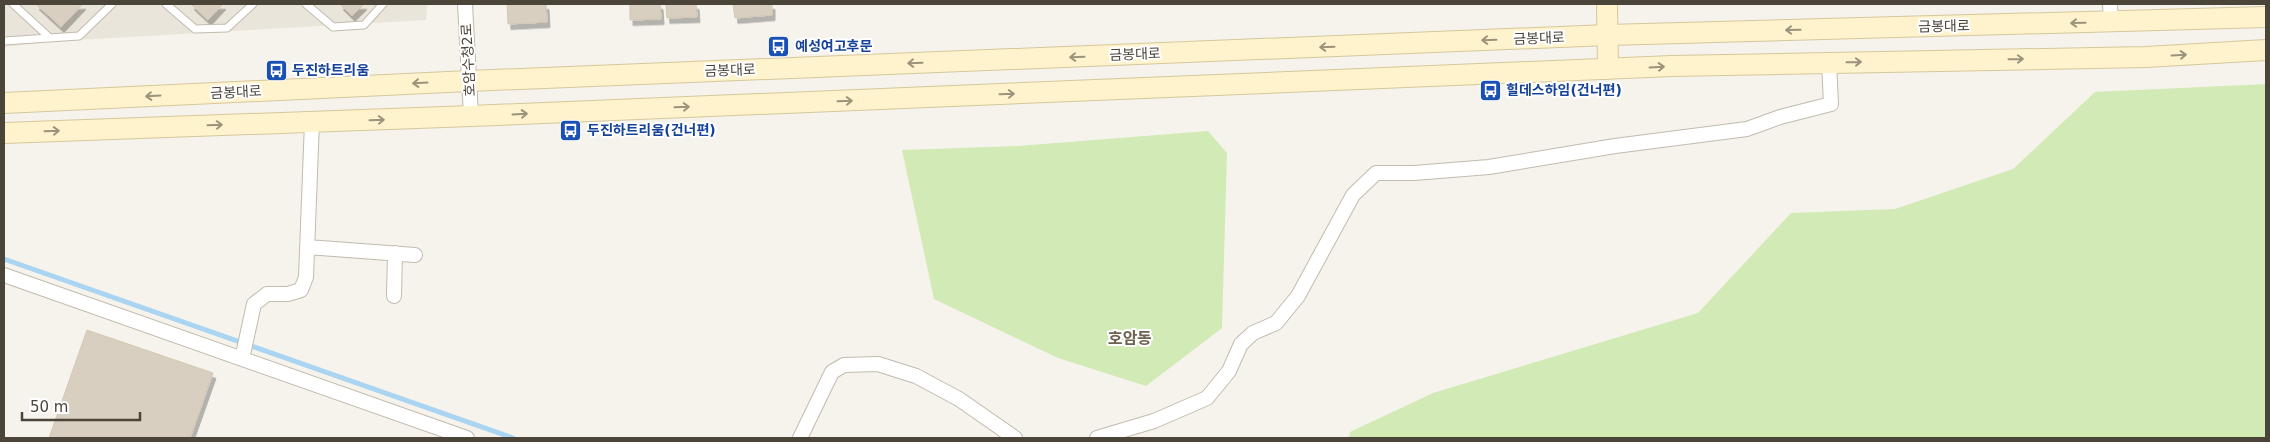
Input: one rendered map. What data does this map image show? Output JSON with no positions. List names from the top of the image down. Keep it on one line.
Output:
{"streets":{"street":["금봉대로","호암수청2로"]},"crossings":[["금봉대로","호암수청2로"]],"districts":["호암동"],"places":{"bus stop":["예성여고후문","두진하트리움","힐데스하임(건너편)","두진하트리움(건너편)"]},"scale_bar":"50 m"}
